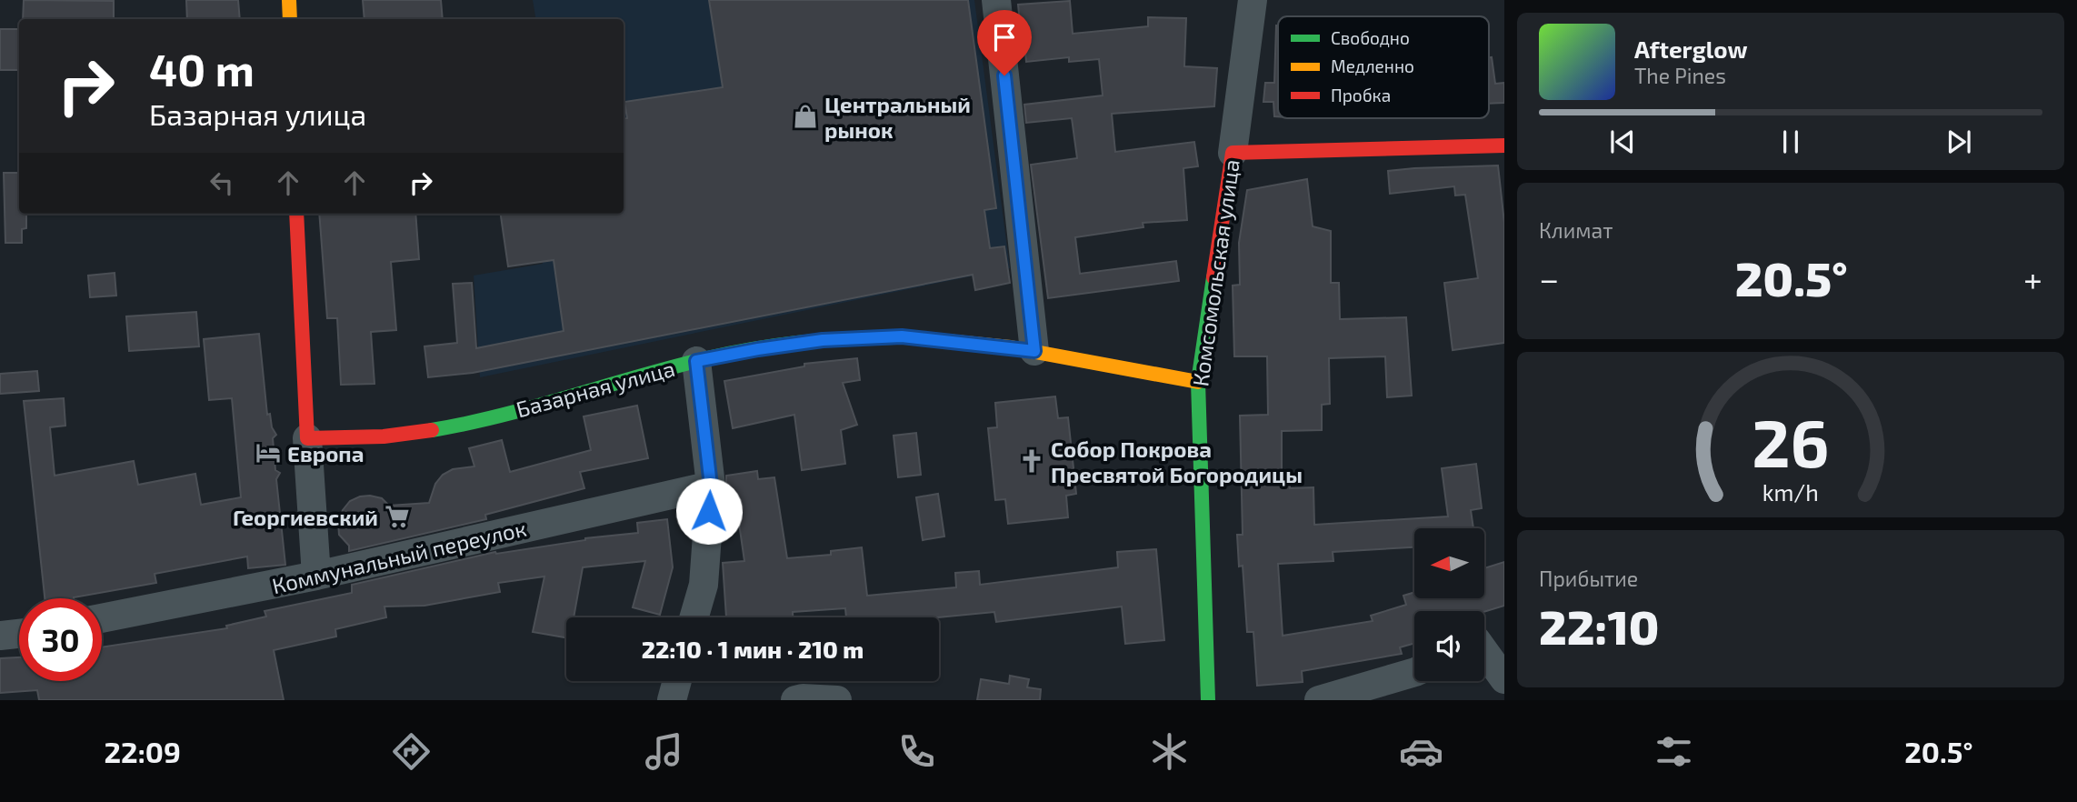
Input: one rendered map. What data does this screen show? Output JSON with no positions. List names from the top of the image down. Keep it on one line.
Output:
{"streets":{"main road":["Комсомольская улица","Базарная улица"],"street":["Коммунальный переулок"]},"crossings":[["Комсомольская улица","Базарная улица"]],"places":{"shop":["Центральный рынок"],"hotel":["Европа"],"church":["Собор Покрова Пресвятой Богородицы"],"supermarket":["Георгиевский"]},"legend":["Свободно","Медленно","Пробка"],"north":"left","page":{"turn":["40 m","Базарная улица"],"song":["Afterglow","The Pines"],"tile":["Климат",["Прибытие","22:10"]],"heat":["−","20.5°","+"],"limit":"30","trip":"22:10 · 1 мин · 210 m","tabs":["22:09","20.5°"],"gauge":["26","km/h"]}}
